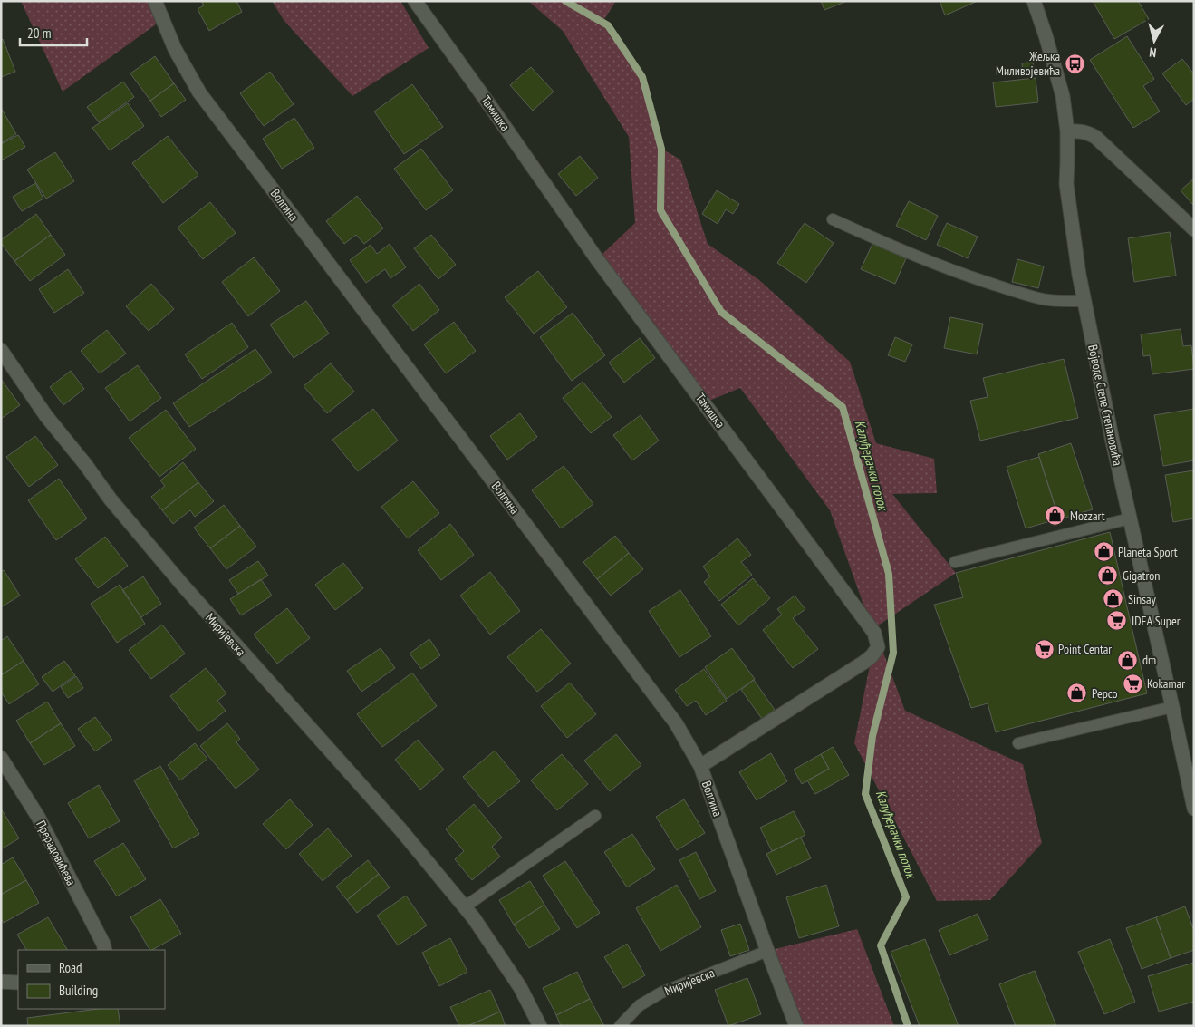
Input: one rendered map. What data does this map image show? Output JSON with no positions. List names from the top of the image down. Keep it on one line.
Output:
{"streets":{"street":["Тамишка","Волгина","Војводе Степе Степановића","Миријевска","Прерадовићева"]},"crossings":[["Тамишка","Волгина"],["Волгина","Миријевска"]],"water":["Калуђерачки поток"],"places":{"bus stop":["Жељка Миливојевића"],"shop":["Mozzart","Planeta Sport","Gigatron","Sinsay","dm","Pepco"],"supermarket":["IDEA Super","Point Centar","Kokamar"]},"legend":["Road","Building"],"scale_bar":"20 m","north":"bottom"}
